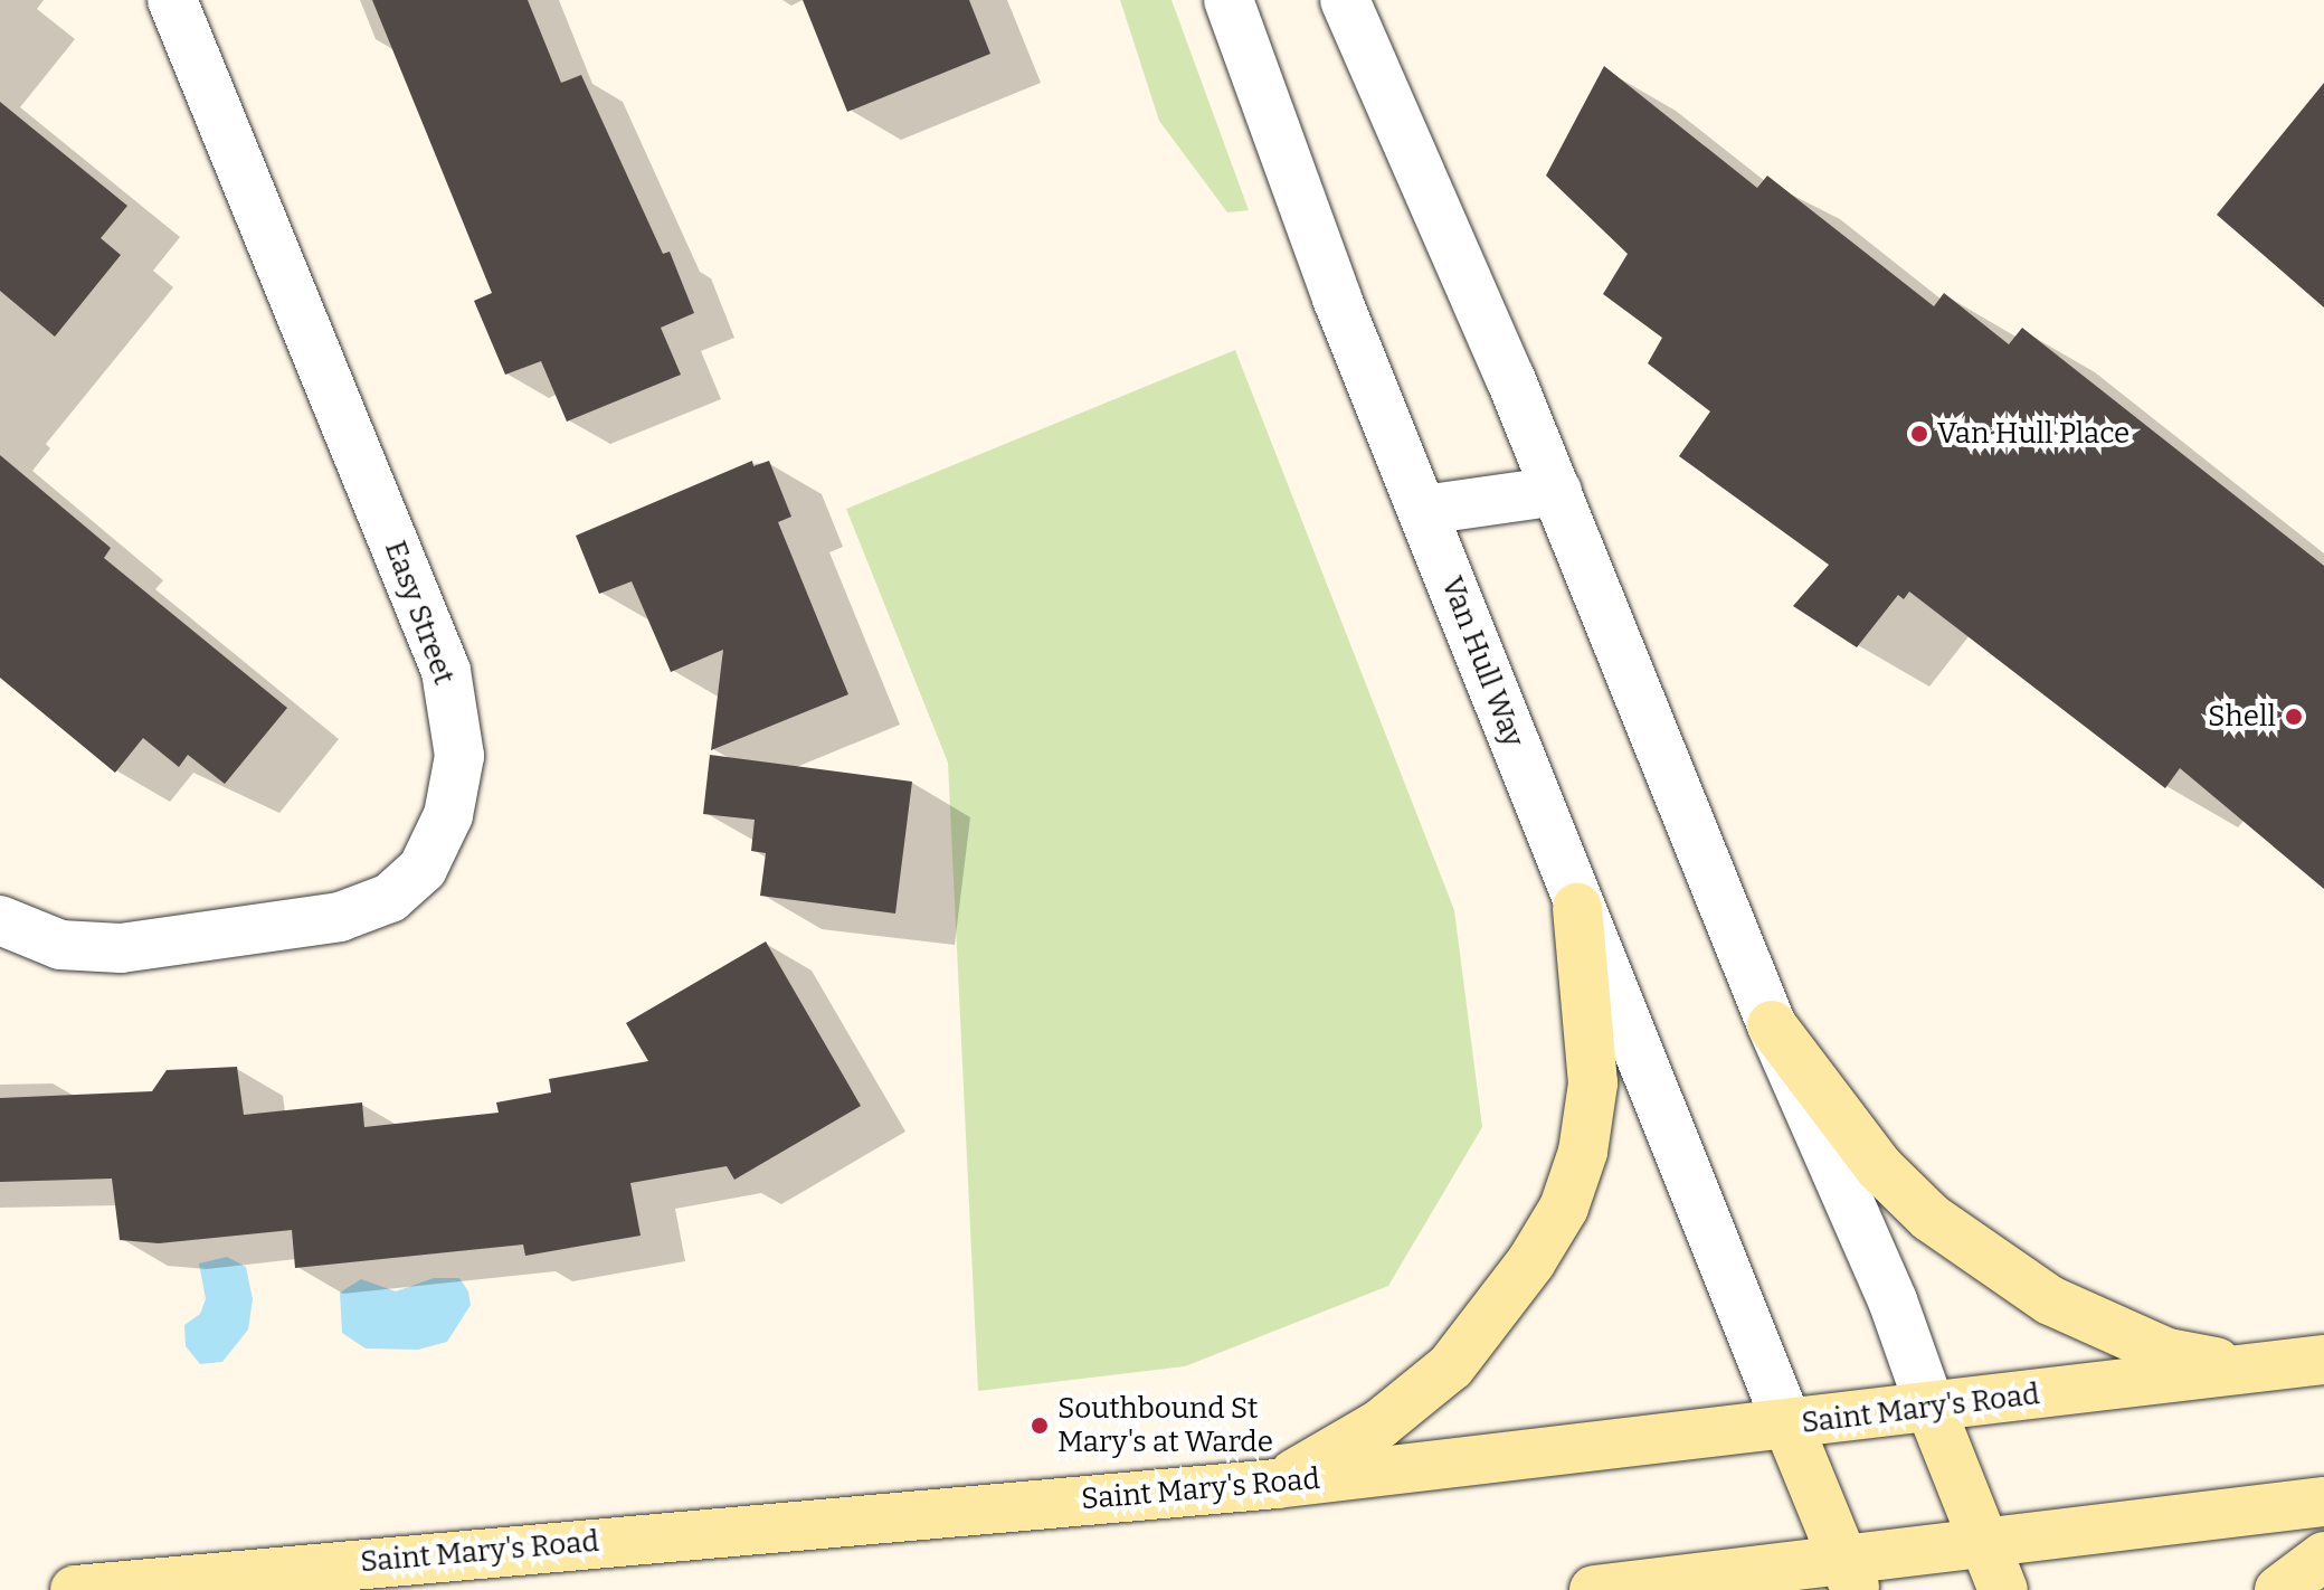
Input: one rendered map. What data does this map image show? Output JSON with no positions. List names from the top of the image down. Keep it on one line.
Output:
{"streets":{"main road":["Saint Mary's Road"],"street":["Easy Street","Van Hull Way"]},"crossings":[["Van Hull Way","Saint Mary's Road"]],"places":["Van Hull Place","Shell","Southbound St Mary's at Warde"]}
